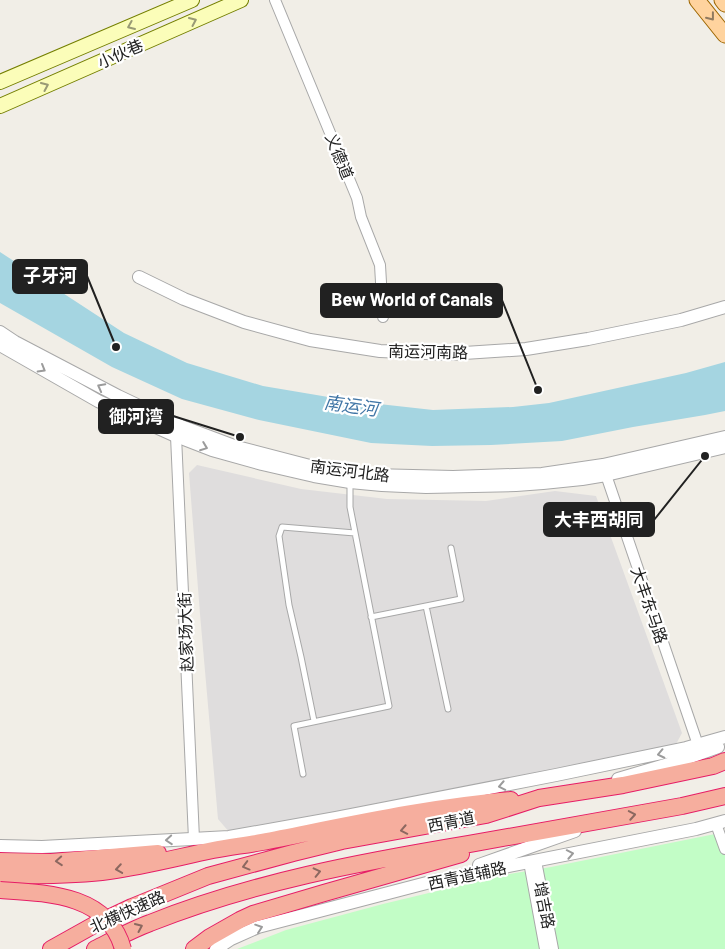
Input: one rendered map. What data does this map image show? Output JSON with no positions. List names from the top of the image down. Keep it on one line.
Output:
{"streets":{"highway":["西青道","北横快速路"],"main road":["小伙巷"],"street":["义德道","南运河南路","南运河北路","大丰东马路","赵家场大街","西青道辅路","增吉路"]},"crossings":[["南运河北路","大丰东马路"],["南运河北路","赵家场大街"],["西青道","北横快速路"],["西青道辅路","增吉路"]],"water":["南运河"],"places":["子牙河","Bew World of Canals","御河湾","大丰西胡同"]}
